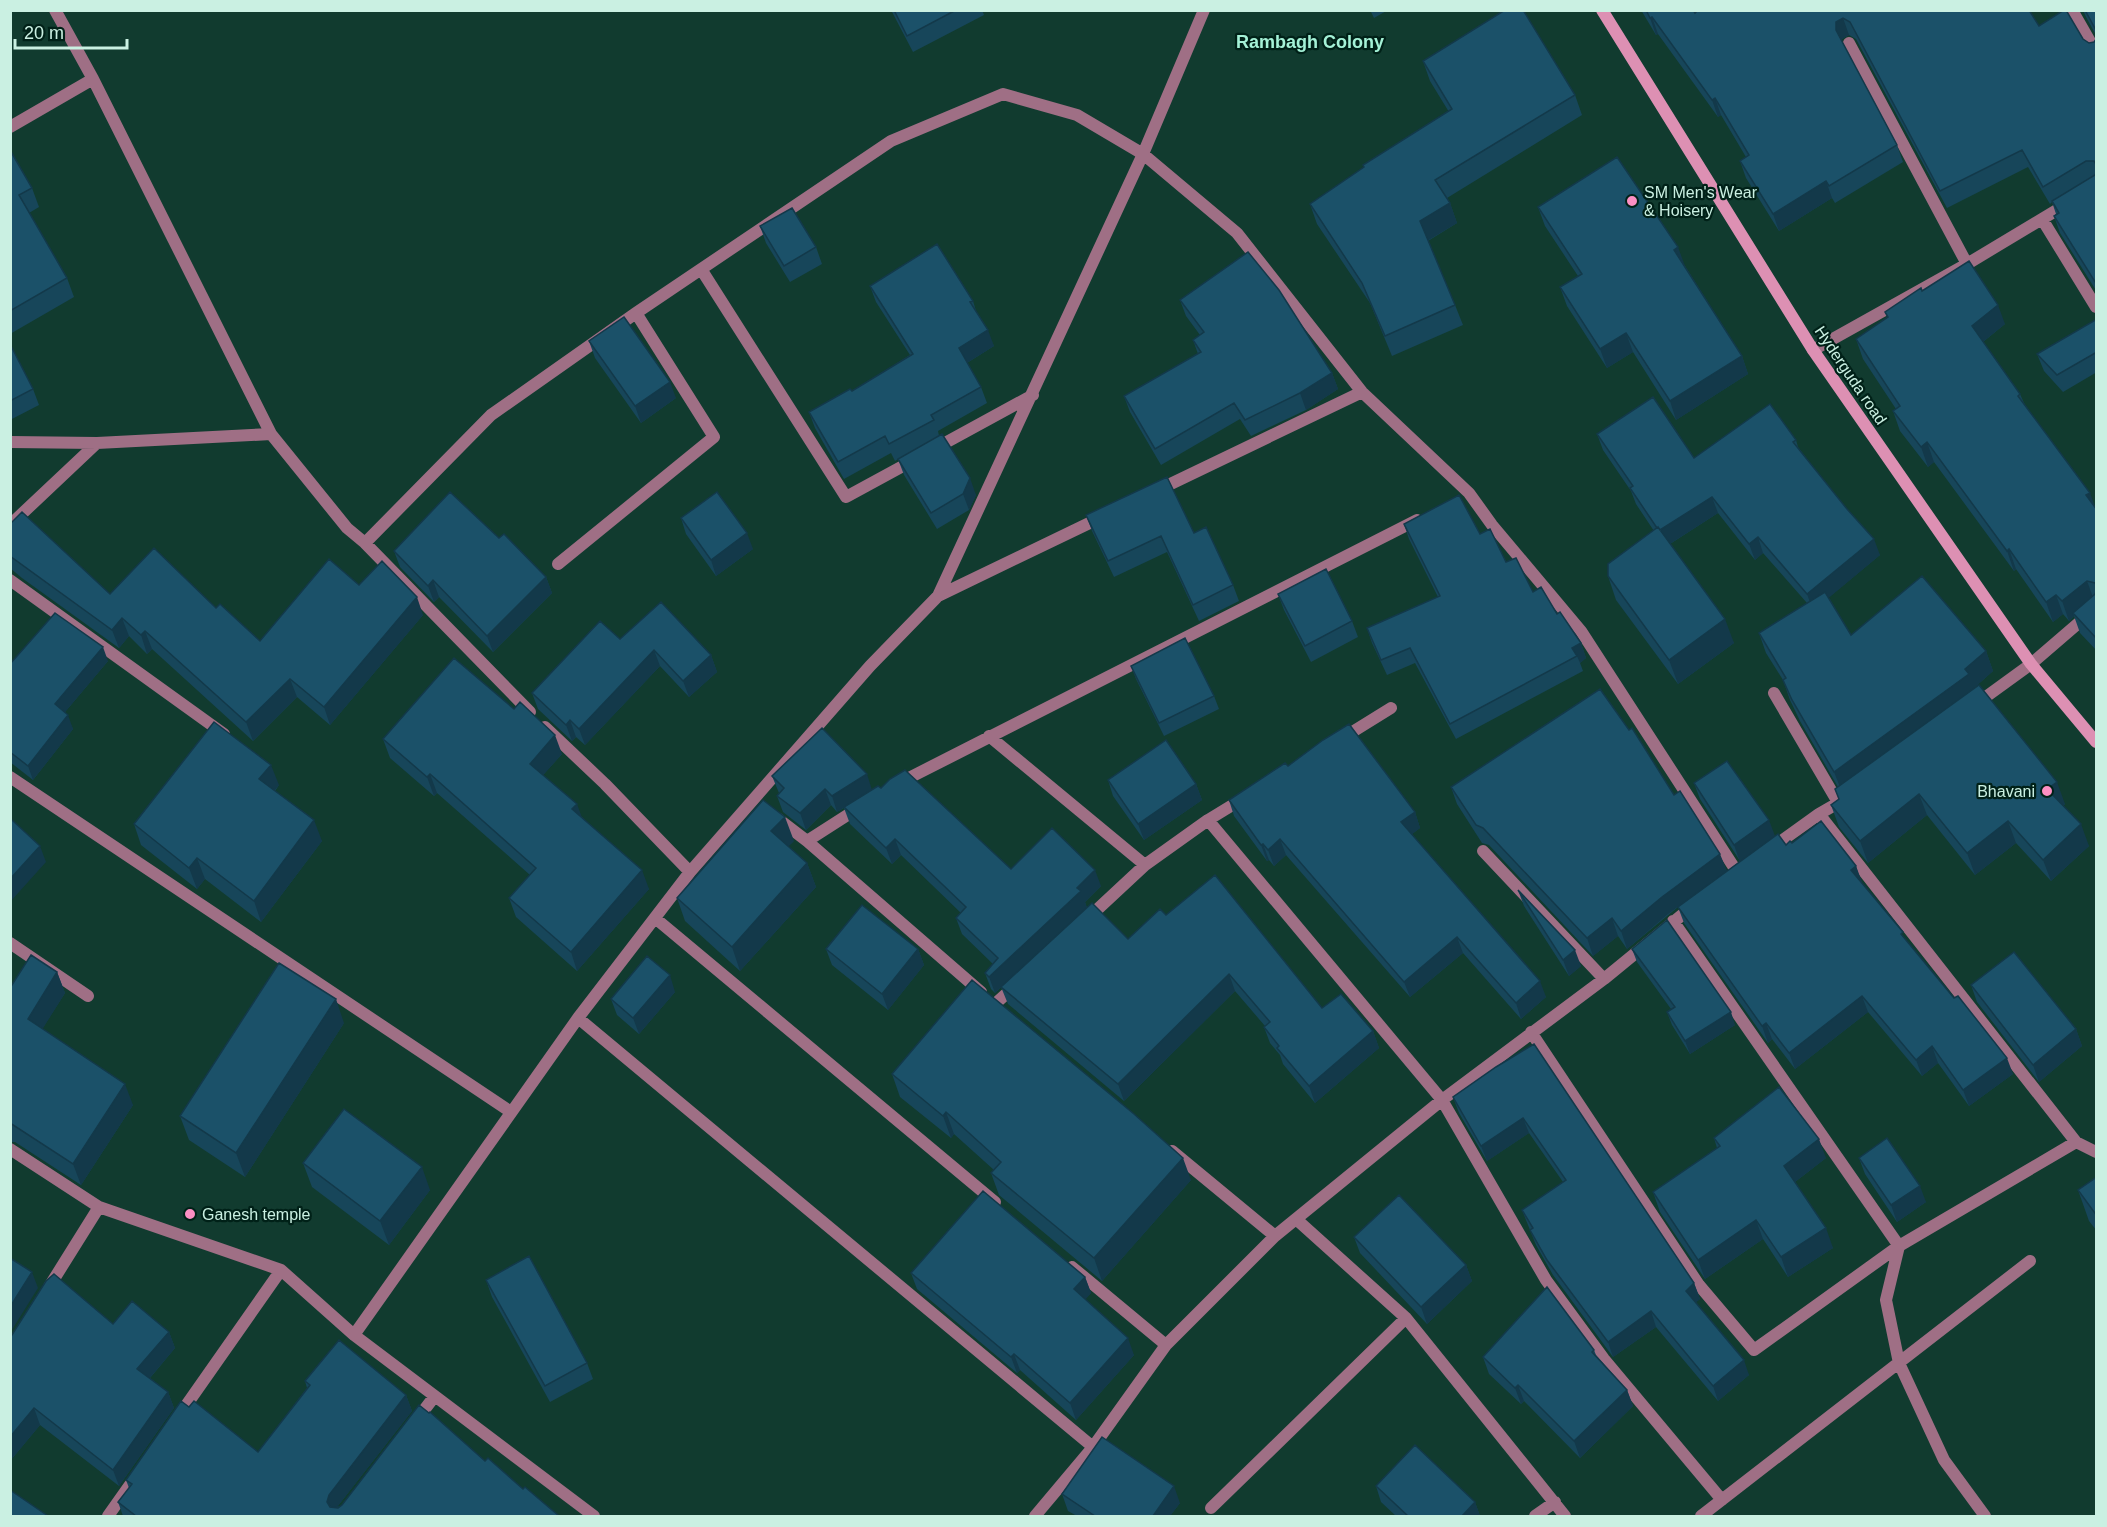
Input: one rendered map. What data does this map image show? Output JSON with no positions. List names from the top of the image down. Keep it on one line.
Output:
{"streets":{"street":["Hyderguda road"]},"districts":["Rambagh Colony"],"places":["SM Men's Wear & Hoisery","Bhavani","Ganesh temple"],"scale_bar":"20 m"}
